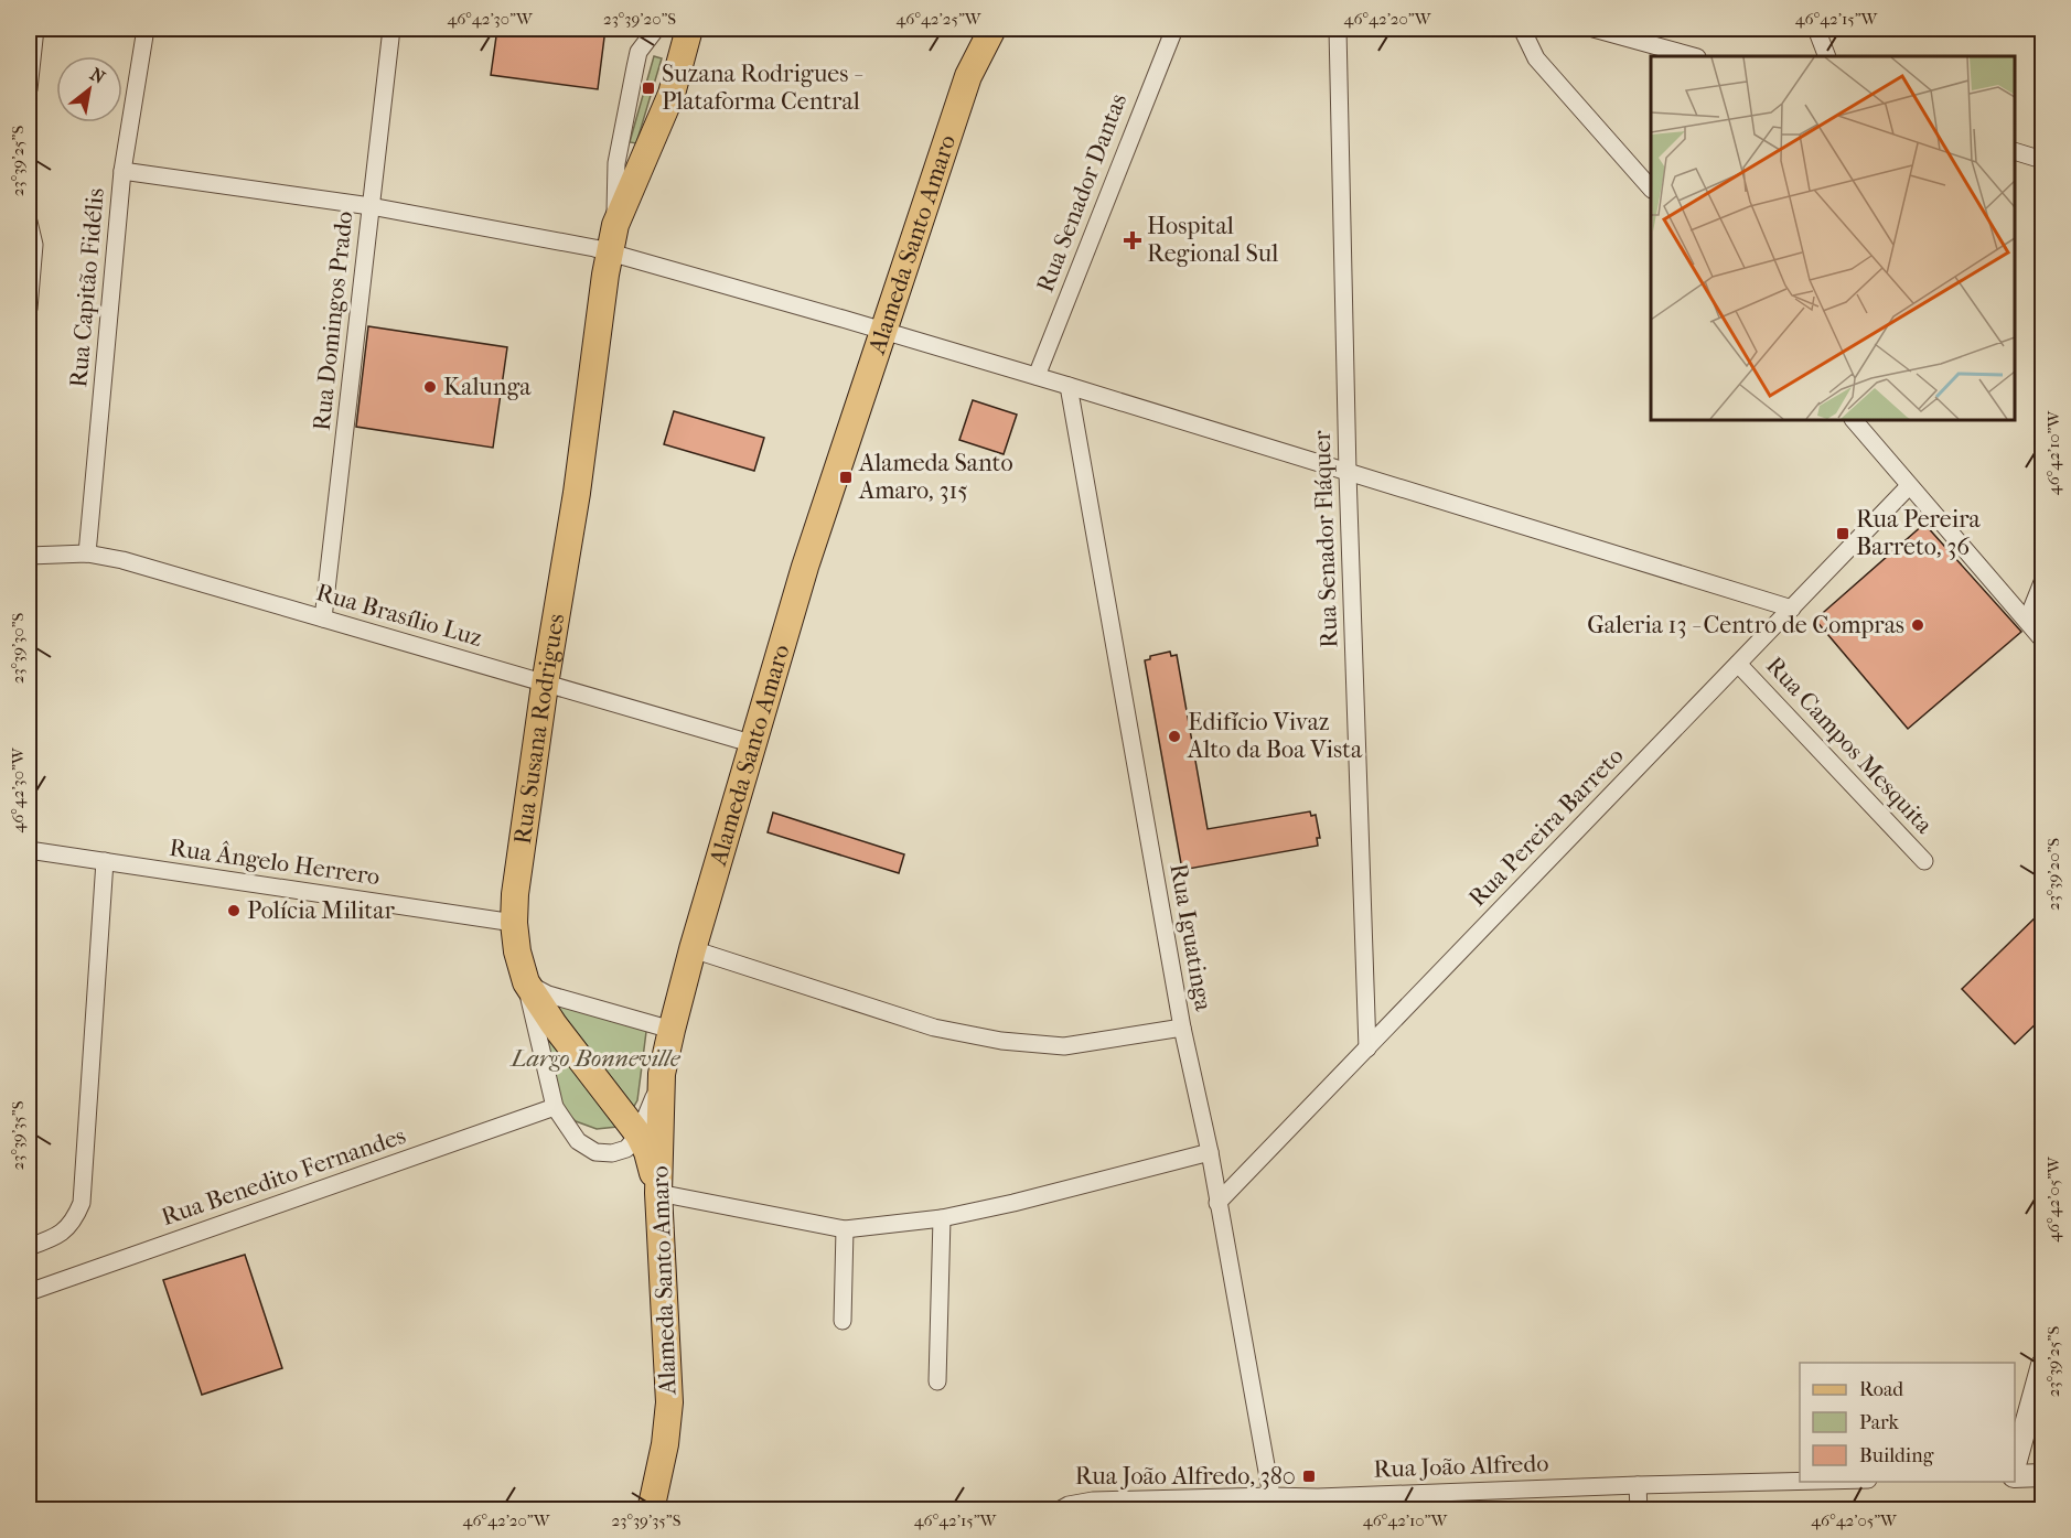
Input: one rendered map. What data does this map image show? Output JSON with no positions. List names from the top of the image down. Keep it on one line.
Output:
{"streets":{"main road":["Alameda Santo Amaro","Rua Susana Rodrigues"],"street":["Rua Senador Dantas","Rua Capitão Fidélis","Rua Domingos Prado","Rua Senador Fláquer","Rua Brasílio Luz","Rua Campos Mesquita","Rua Pereira Barreto","Rua Ângelo Herrero","Rua Iguatinga","Rua Benedito Fernandes","Rua João Alfredo"]},"crossings":[["Alameda Santo Amaro","Rua Brasílio Luz"],["Alameda Santo Amaro","Rua Susana Rodrigues"],["Rua Capitão Fidélis","Rua Brasílio Luz"],["Rua Domingos Prado","Rua Brasílio Luz"],["Rua Senador Fláquer","Rua Pereira Barreto"],["Rua Brasílio Luz","Rua Susana Rodrigues"],["Rua Susana Rodrigues","Rua Ângelo Herrero"],["Rua Campos Mesquita","Rua Pereira Barreto"],["Rua Pereira Barreto","Rua Iguatinga"],["Rua Iguatinga","Rua João Alfredo"]],"parks":["Largo Bonneville"],"places":{"transit":["Suzana Rodrigues - Plataforma Central","Alameda Santo Amaro, 315","Rua Pereira Barreto, 36","Rua João Alfredo, 380"],"health":["Hospital Regional Sul"],"other":["Kalunga","Galeria 13 - Centro de Compras","Edifício Vivaz Alto da Boa Vista","Polícia Militar"]},"legend":["Road","Park","Building"],"north":"top right","coordinates":["46°42'30\"W","23°39'20\"S","46°42'25\"W","46°42'20\"W","46°42'15\"W","23°39'25\"S","46°42'10\"W","23°39'30\"S","23°39'35\"S","46°42'05\"W"]}
